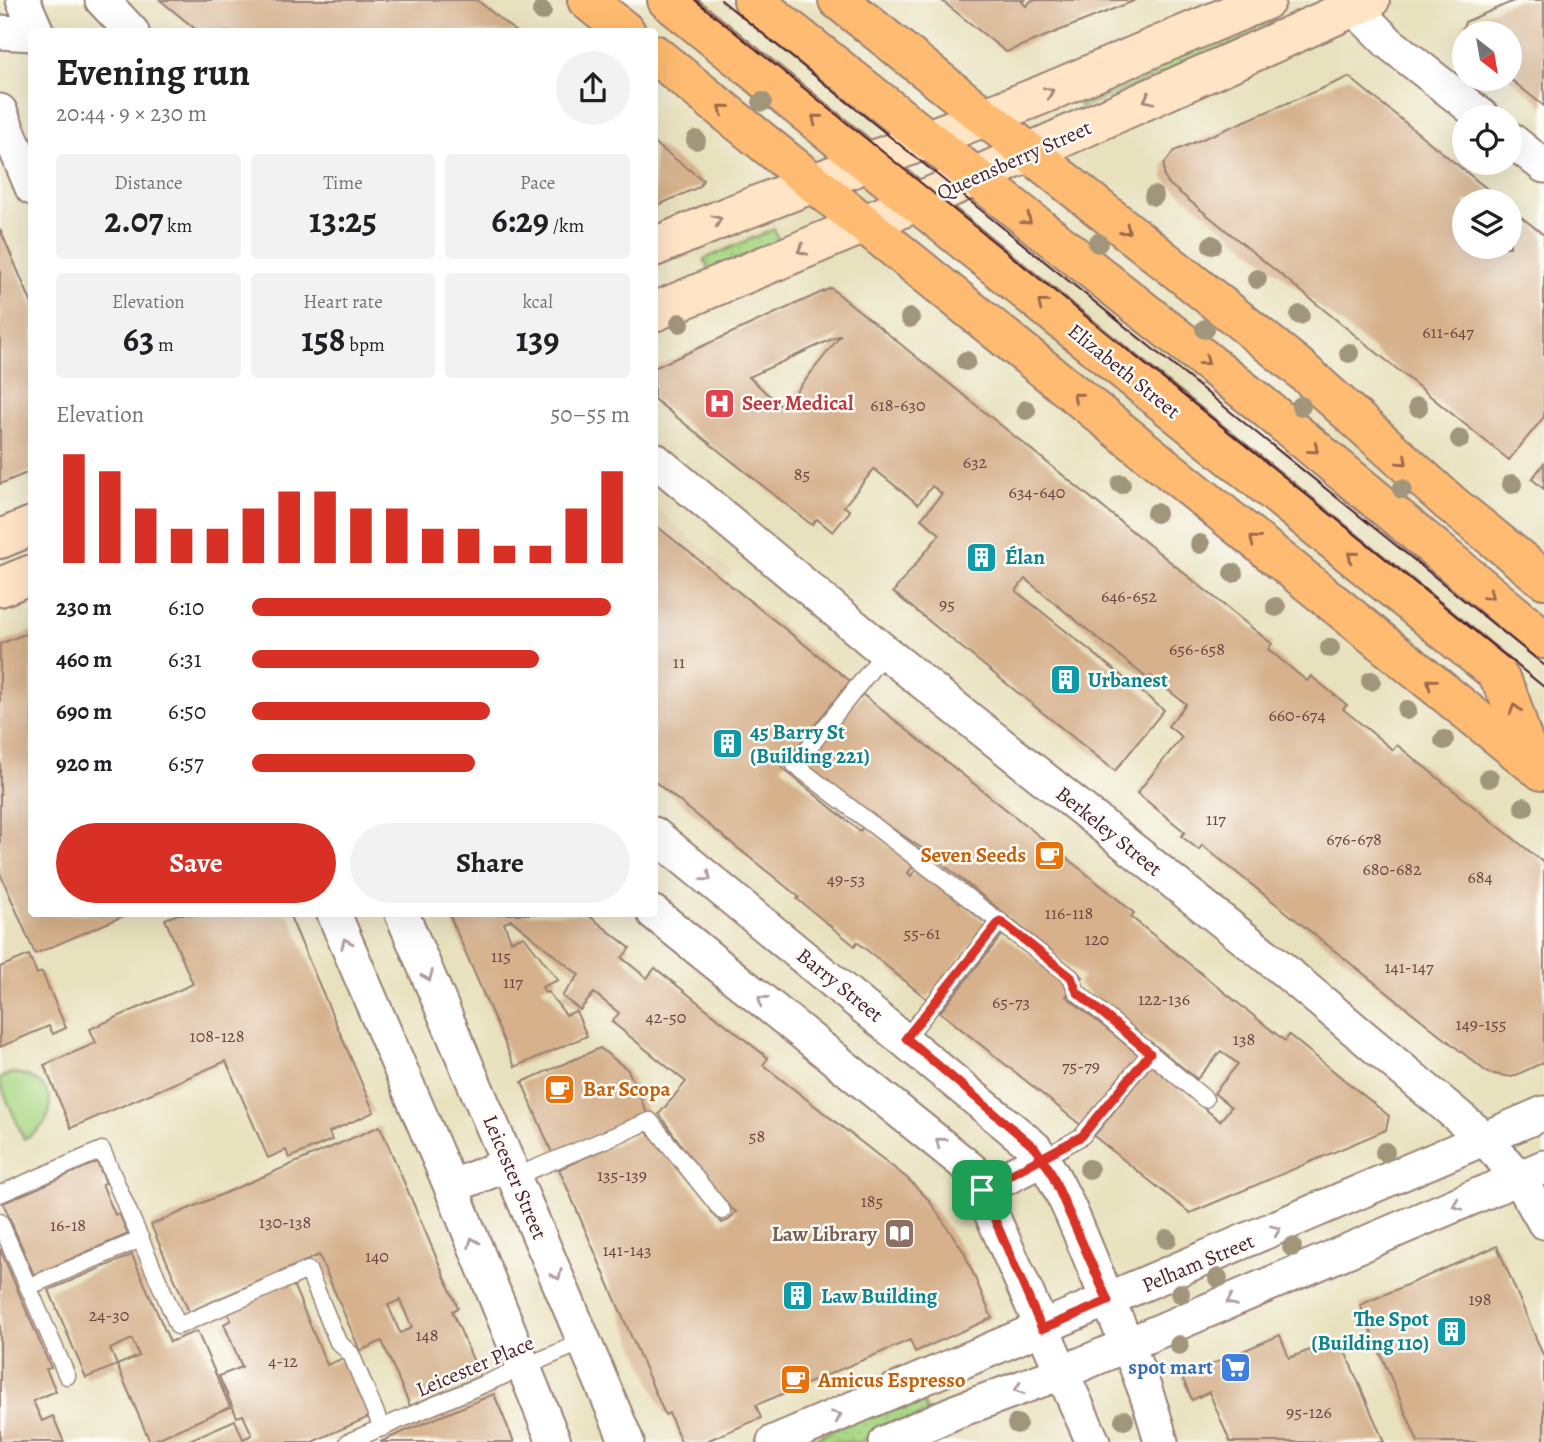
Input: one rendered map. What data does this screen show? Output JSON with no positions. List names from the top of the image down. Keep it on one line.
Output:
{"streets":{"main road":["Queensberry Street","Elizabeth Street"],"street":["Berkeley Street","Barry Street","Leicester Street","Pelham Street"],"lane":["Leicester Place"]},"crossings":[["Queensberry Street","Elizabeth Street"],["Berkeley Street","Pelham Street"],["Barry Street","Pelham Street"],["Leicester Street","Leicester Place"]],"places":{"hospital":["Seer Medical"],"building":["Élan","Urbanest","45 Barry St (Building 221)","Law Building","The Spot (Building 110)"],"cafe":["Seven Seeds","Bar Scopa","Amicus Espresso"],"library":["Law Library"],"supermarket":["spot mart"]},"house_numbers":["611-647","618-630","632","85","634-640","646-652","95","656-658","11","660-674","117","676-678","680-682","684","49-53","116-118","55-61","120","115","141-147","117","122-136","65-73","42-50","149-155","108-128","138","75-79","58","135-139","185","130-138","16-18","141-143","140","198","24-30","148","4-12","95-126"],"north":"bottom right","page":{"heading":["Evening run","20:44 · 9 × 230 m"],"stats":[["Distance","2.07 km"],["Time","13:25"],["Pace","6:29 /km"],["Elevation","63 m"],["Heart rate","158 bpm"],["kcal","139"]],"chart":["Elevation","50–55 m"],"list":[{"name":"230 m","note":"6:10"},{"name":"460 m","note":"6:31"},{"name":"690 m","note":"6:50"},{"name":"920 m","note":"6:57"}],"buttons":["Save","Share"]}}
